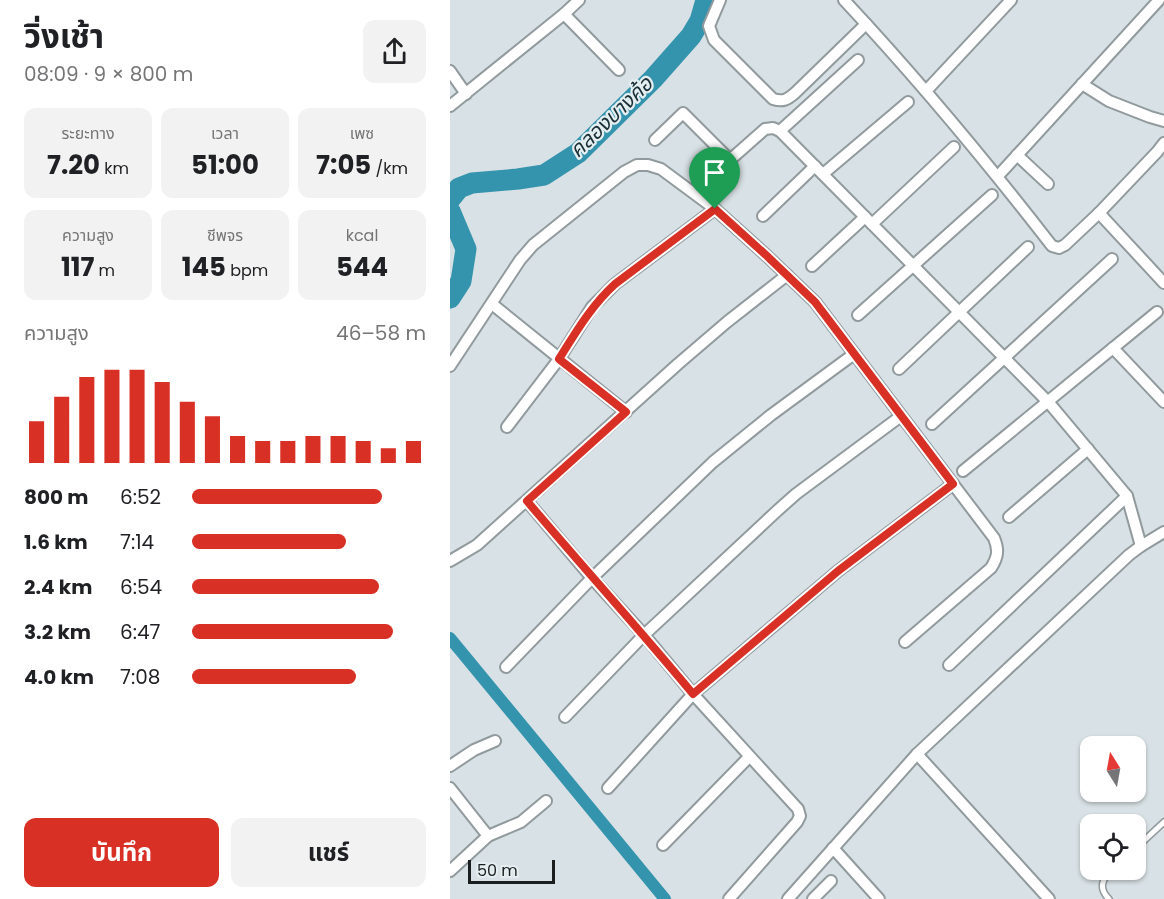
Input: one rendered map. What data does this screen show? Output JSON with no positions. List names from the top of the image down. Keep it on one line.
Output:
{"water":["คลองบางค้อ"],"scale_bar":"50 m","north":"top","page":{"heading":["วิ่งเช้า","08:09 · 9 × 800 m"],"stats":[["ระยะทาง","7.20 km"],["เวลา","51:00"],["เพซ","7:05 /km"],["ความสูง","117 m"],["ชีพจร","145 bpm"],["kcal","544"]],"chart":["ความสูง","46–58 m"],"list":[{"name":"800 m","note":"6:52"},{"name":"1.6 km","note":"7:14"},{"name":"2.4 km","note":"6:54"},{"name":"3.2 km","note":"6:47"},{"name":"4.0 km","note":"7:08"}],"buttons":["บันทึก","แชร์"],"scale":"50 m"}}
